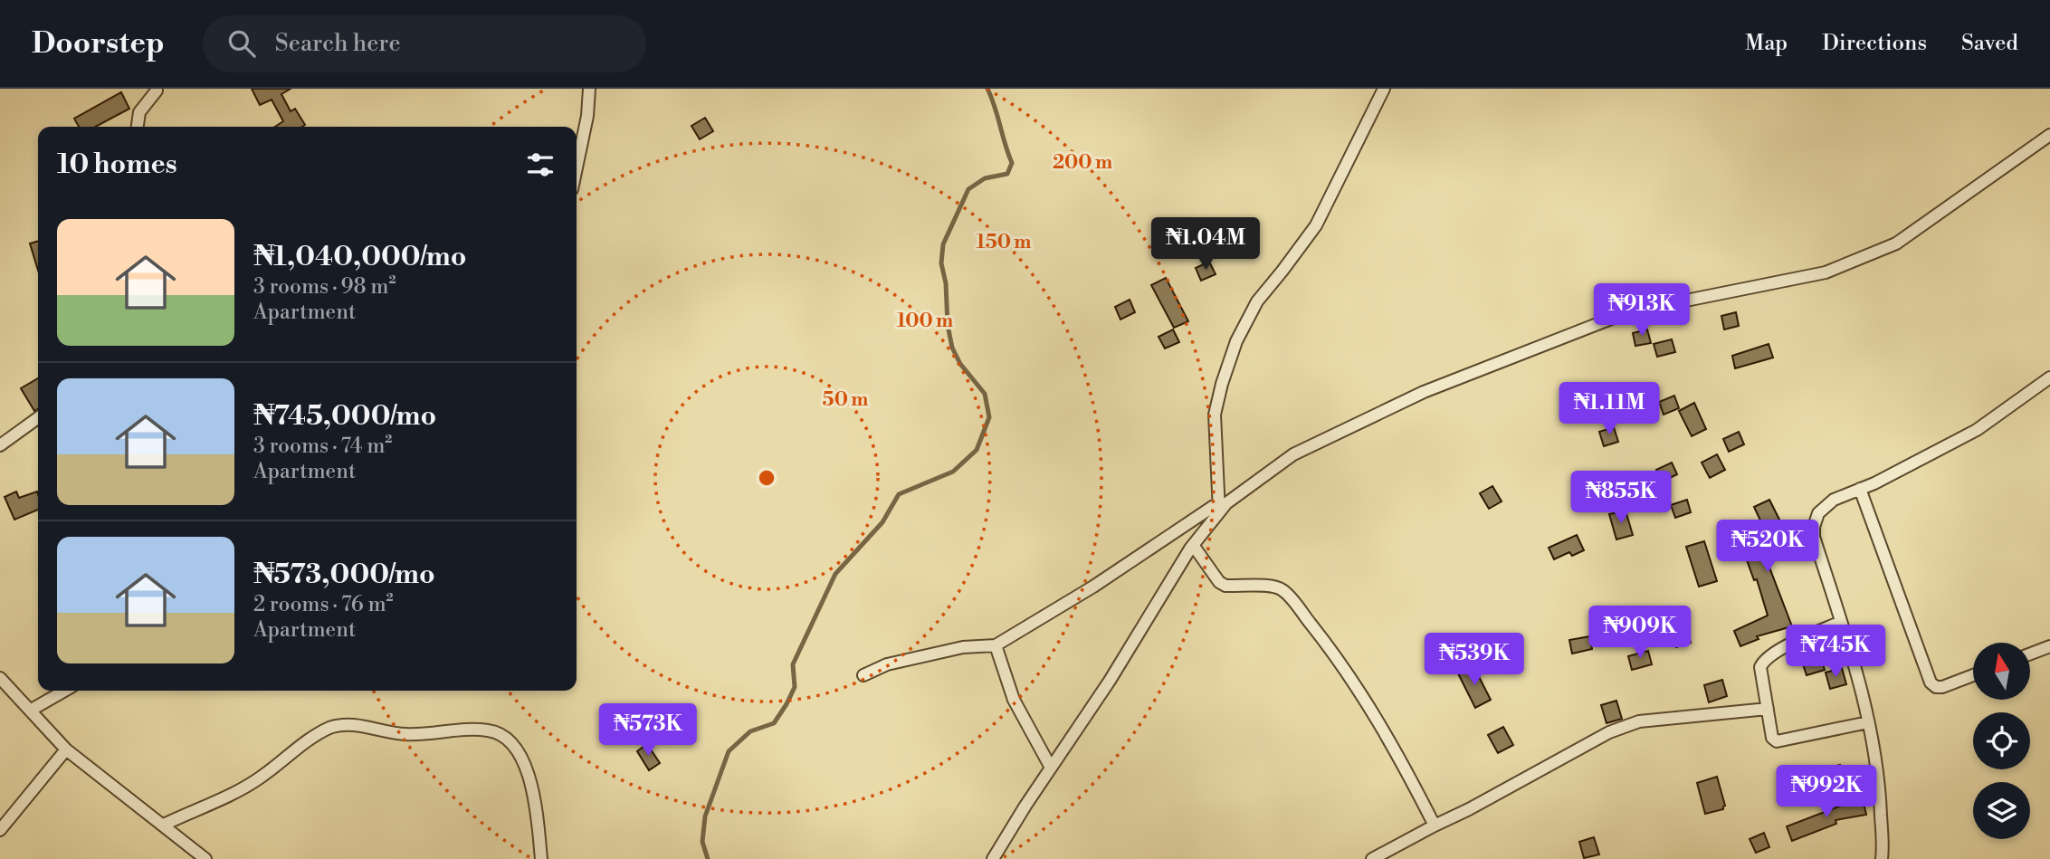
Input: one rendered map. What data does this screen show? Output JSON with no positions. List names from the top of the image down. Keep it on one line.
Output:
{"north":"top","page":{"header":"Doorstep","search":"Search here","nav":["Map","Directions","Saved"],"heading":"10 homes","list":[{"name":"₦1,040,000/mo","note":"3 rooms · 98 m² · Apartment"},{"name":"₦745,000/mo","note":"3 rooms · 74 m² · Apartment"},{"name":"₦573,000/mo","note":"2 rooms · 76 m² · Apartment"}],"price":["₦1.04M","₦913K","₦1.11M","₦855K","₦520K","₦909K","₦745K","₦539K","₦573K","₦992K"]},"rings":["200 m","150 m","100 m","50 m"]}
